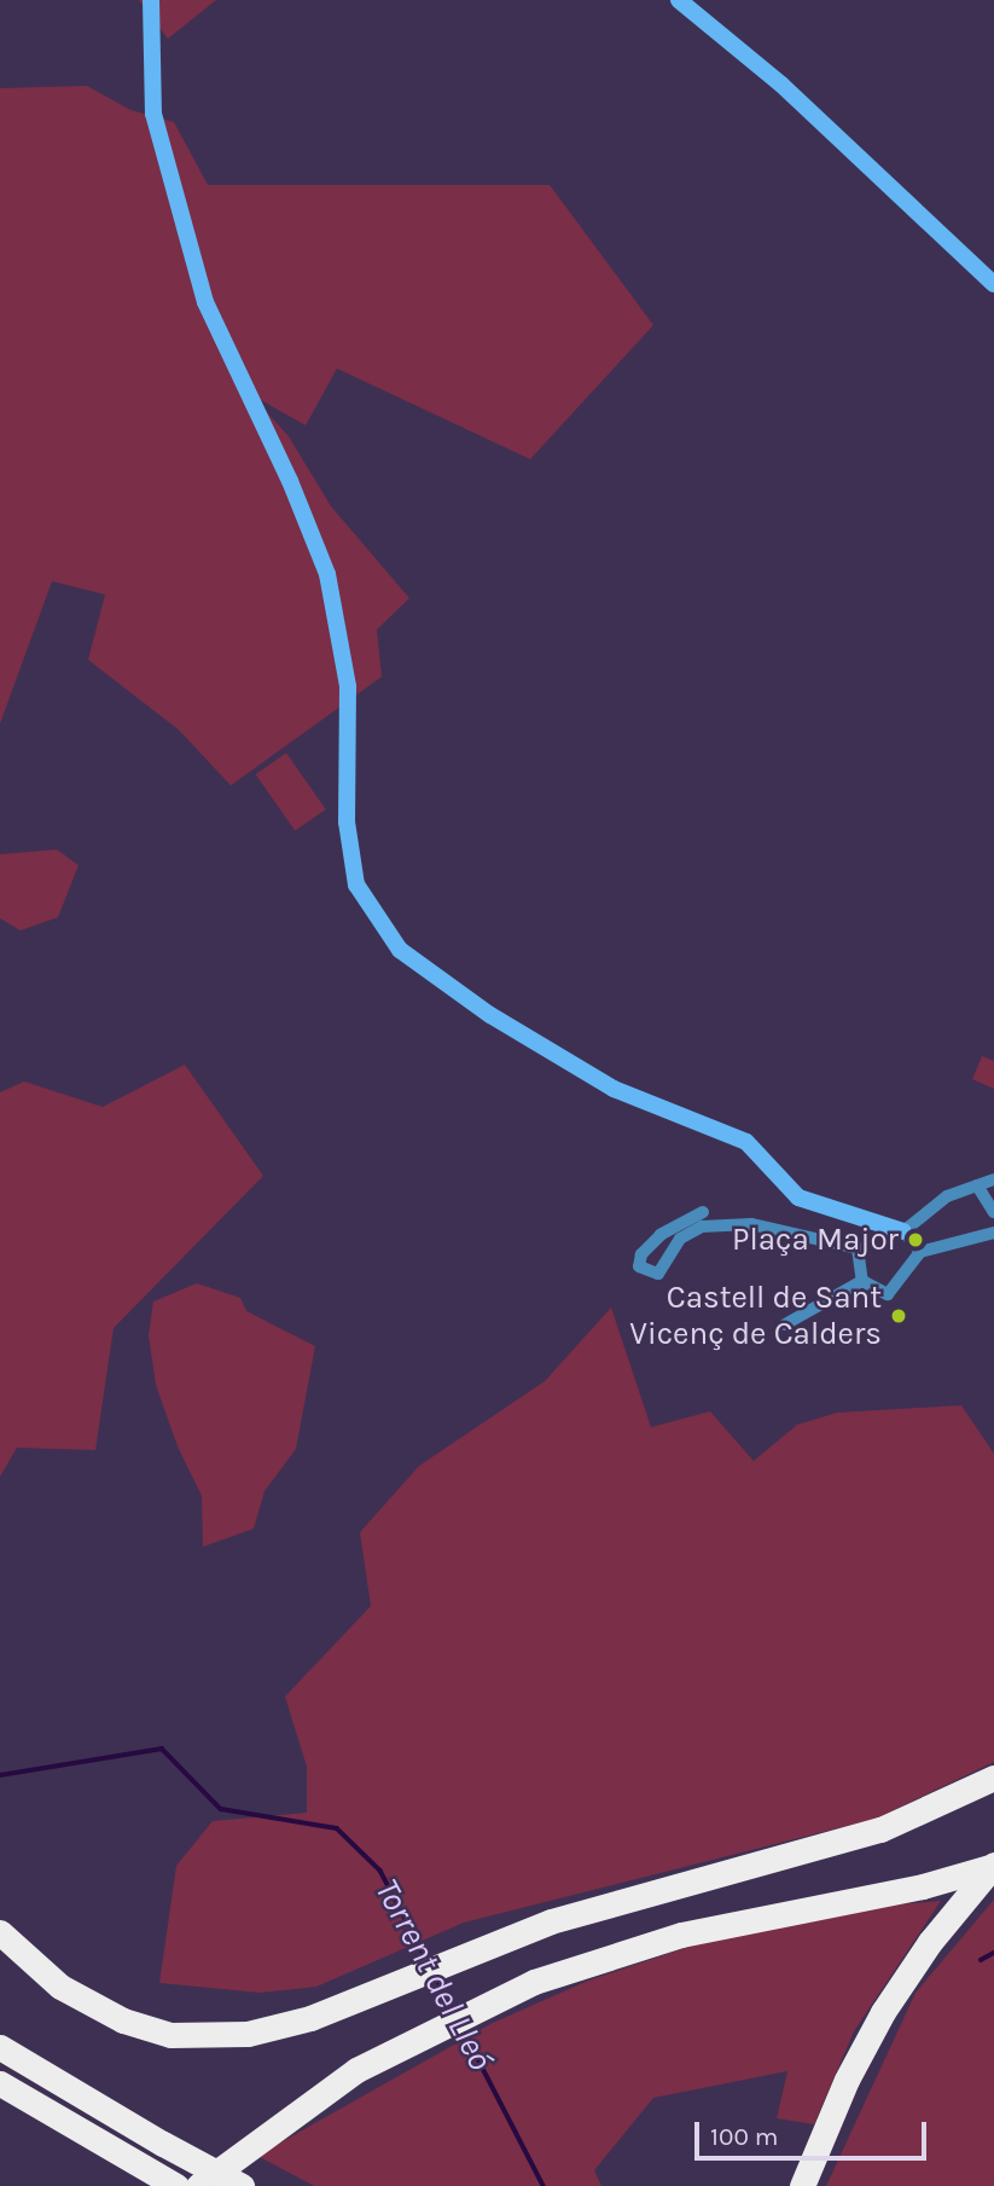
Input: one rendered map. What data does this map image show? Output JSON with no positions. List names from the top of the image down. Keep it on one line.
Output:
{"water":["Torrent del Lleó"],"places":["Plaça Major","Castell de Sant Vicenç de Calders"],"scale_bar":"100 m"}
